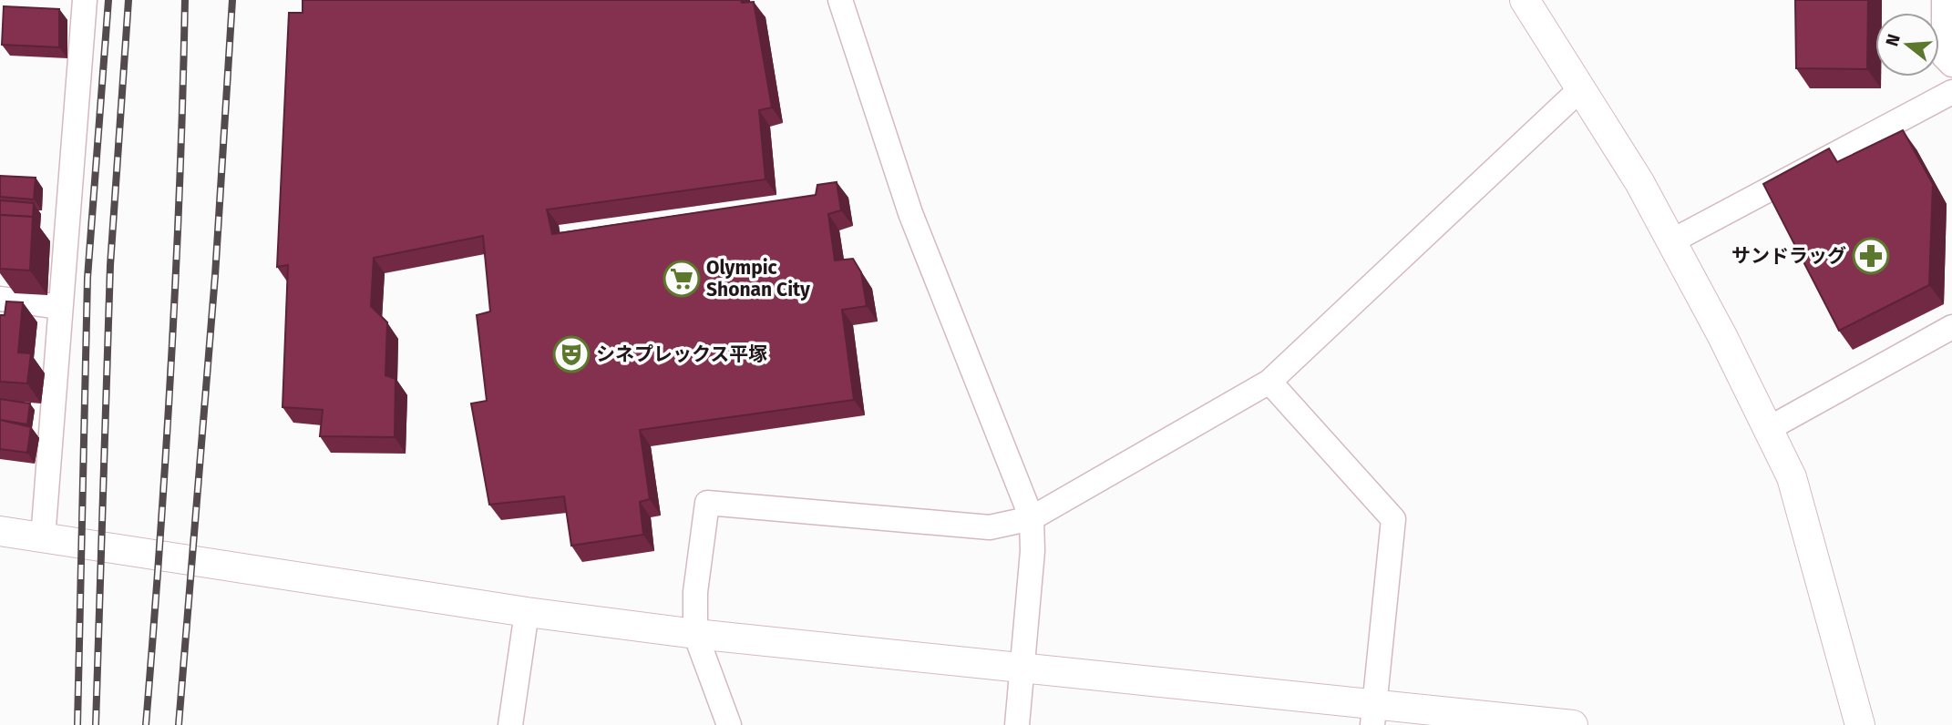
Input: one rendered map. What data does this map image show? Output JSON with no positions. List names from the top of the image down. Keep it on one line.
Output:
{"places":{"pharmacy":["サンドラッグ"],"supermarket":["Olympic Shonan City"],"theatre":["シネプレックス平塚"]},"north":"left"}
